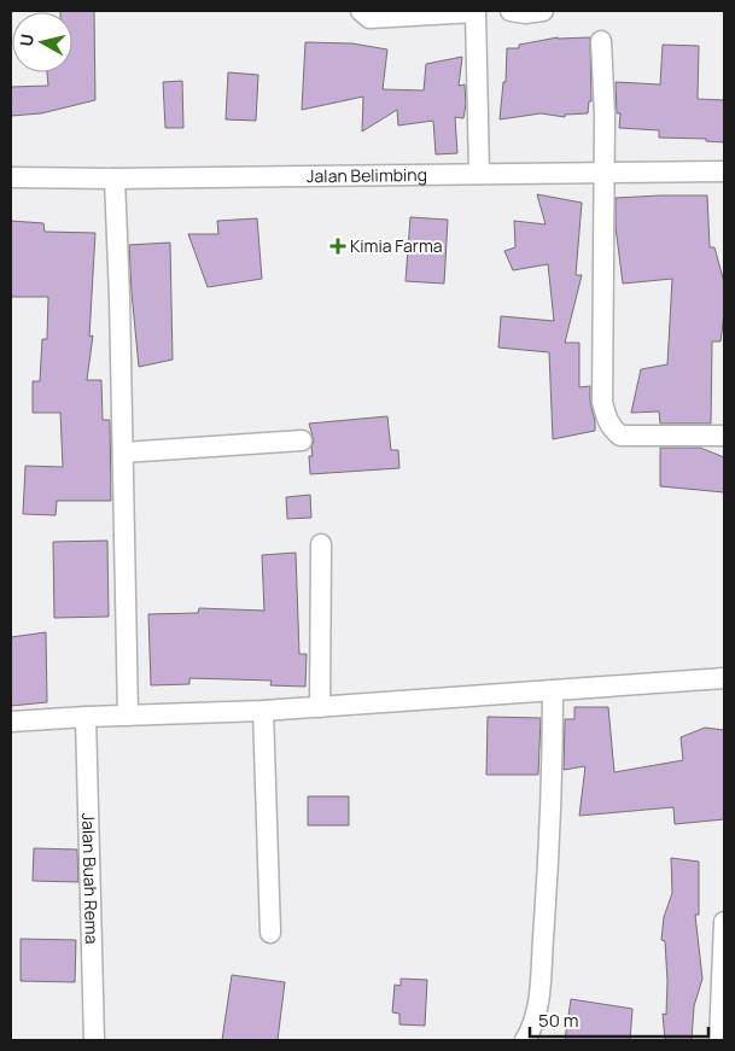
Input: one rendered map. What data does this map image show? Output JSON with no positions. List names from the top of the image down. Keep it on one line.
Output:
{"streets":{"street":["Jalan Belimbing","Jalan Buah Rema"]},"places":{"health":["Kimia Farma"]},"scale_bar":"50 m","north":"left"}
